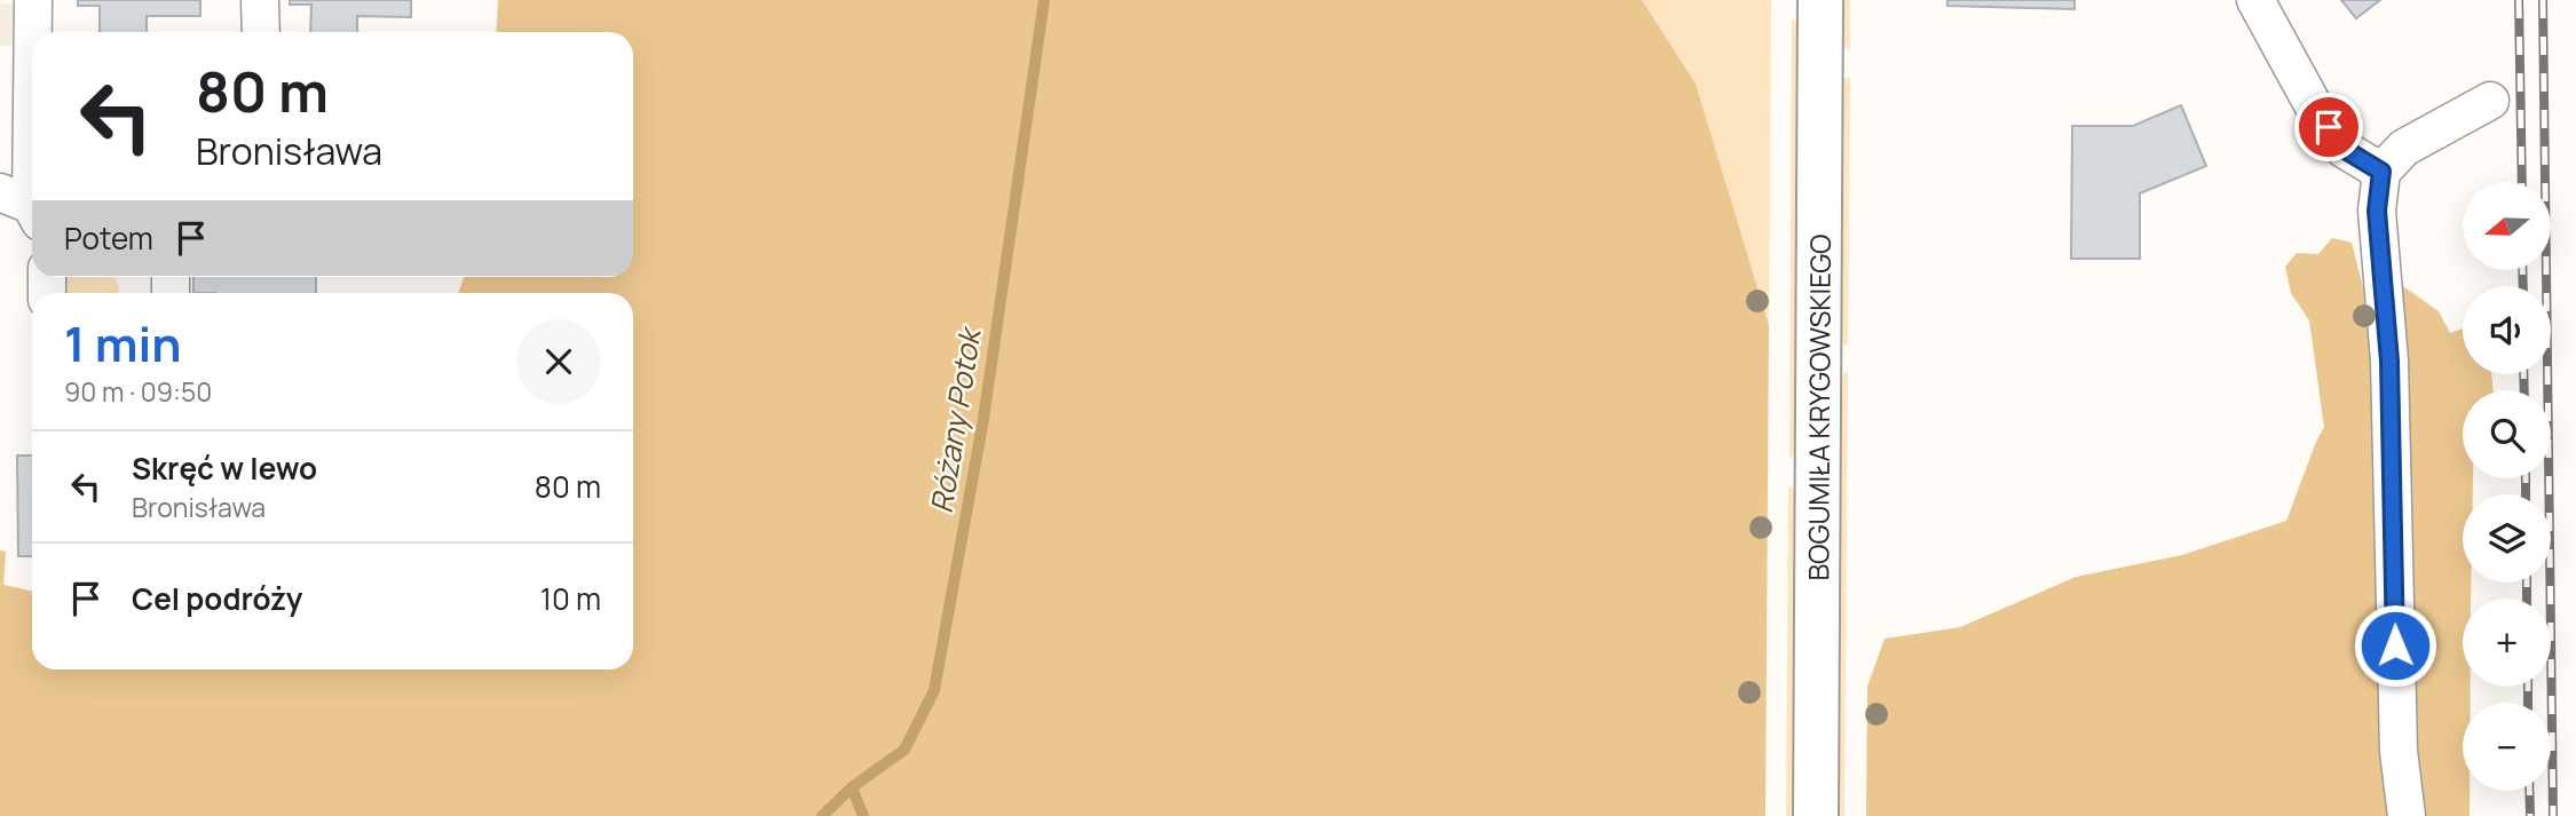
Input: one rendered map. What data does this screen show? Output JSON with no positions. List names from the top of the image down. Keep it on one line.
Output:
{"streets":{"street":["BOGUMIŁA KRYGOWSKIEGO"]},"water":["Różany Potok"],"north":"left","page":{"turn":["80 m","Bronisława"],"map_buttons":["+","−"],"then":"Potem","heading":["1 min","90 m · 09:50"],"list":[{"name":"Skręć w lewo","note":"Bronisława","value":"80 m"},{"name":"Cel podróży","value":"10 m"}]}}
